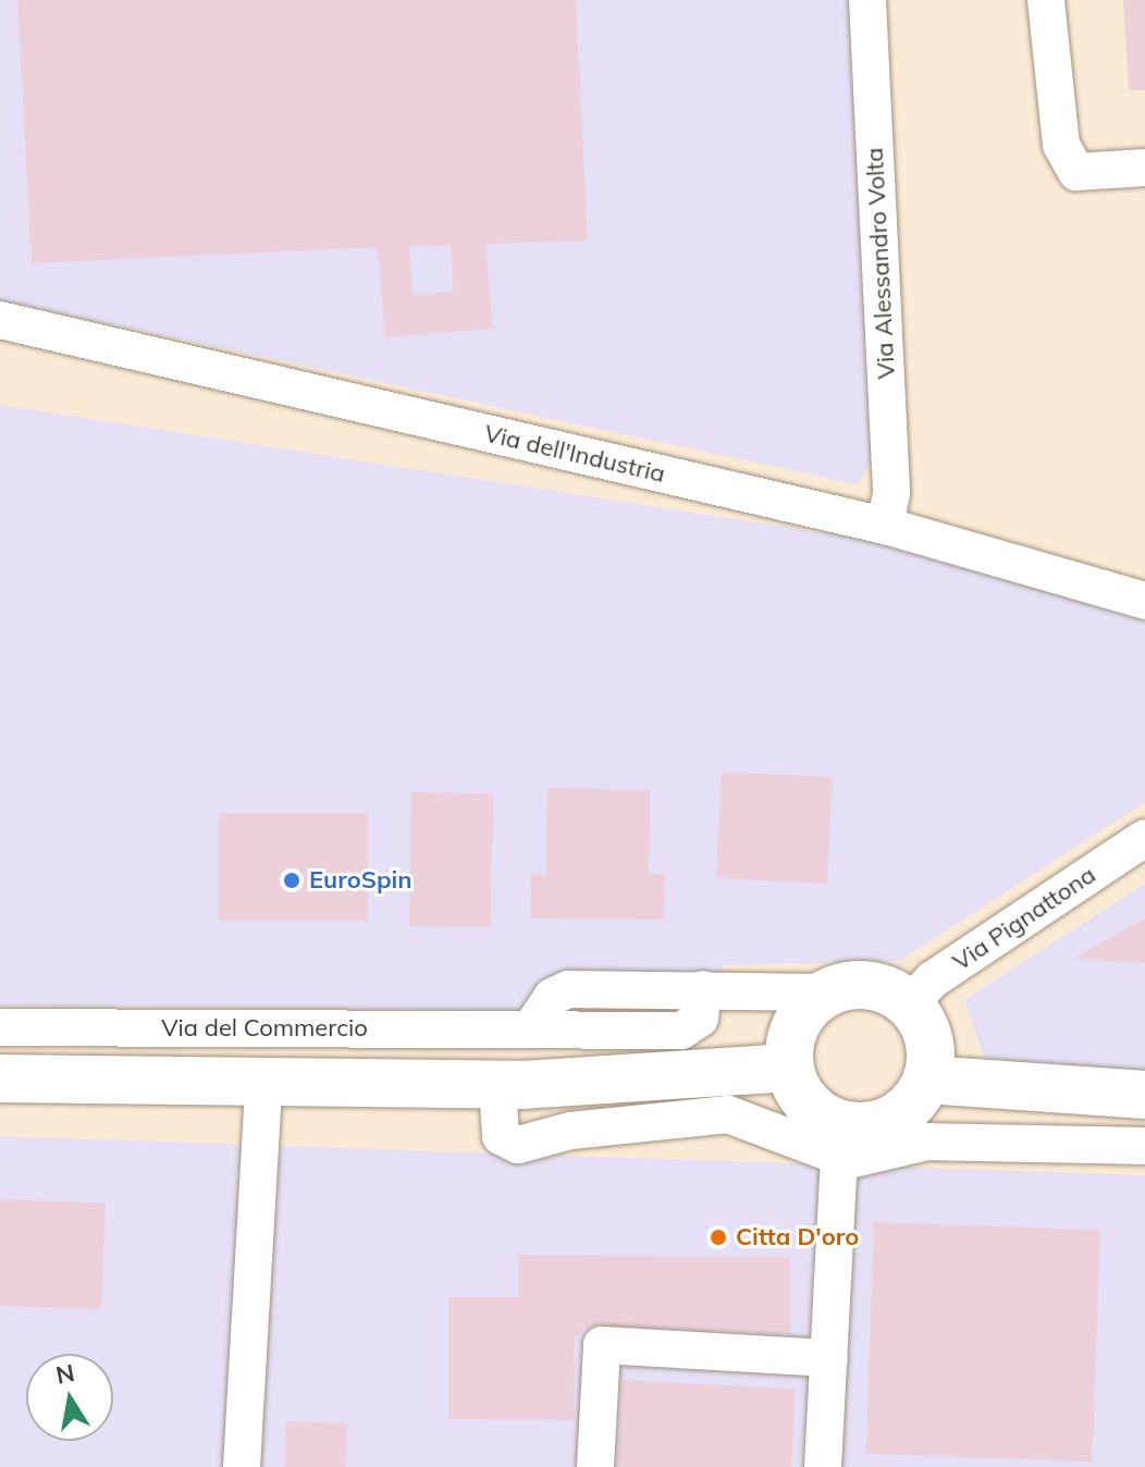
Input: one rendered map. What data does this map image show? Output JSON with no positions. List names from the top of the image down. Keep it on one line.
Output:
{"streets":{"street":["Via Alessandro Volta","Via dell'Industria","Via Pignattona","Via del Commercio"]},"crossings":[["Via Alessandro Volta","Via dell'Industria"],["Via Pignattona","Via del Commercio"]],"places":["EuroSpin","Citta D'oro"],"north":"top"}
